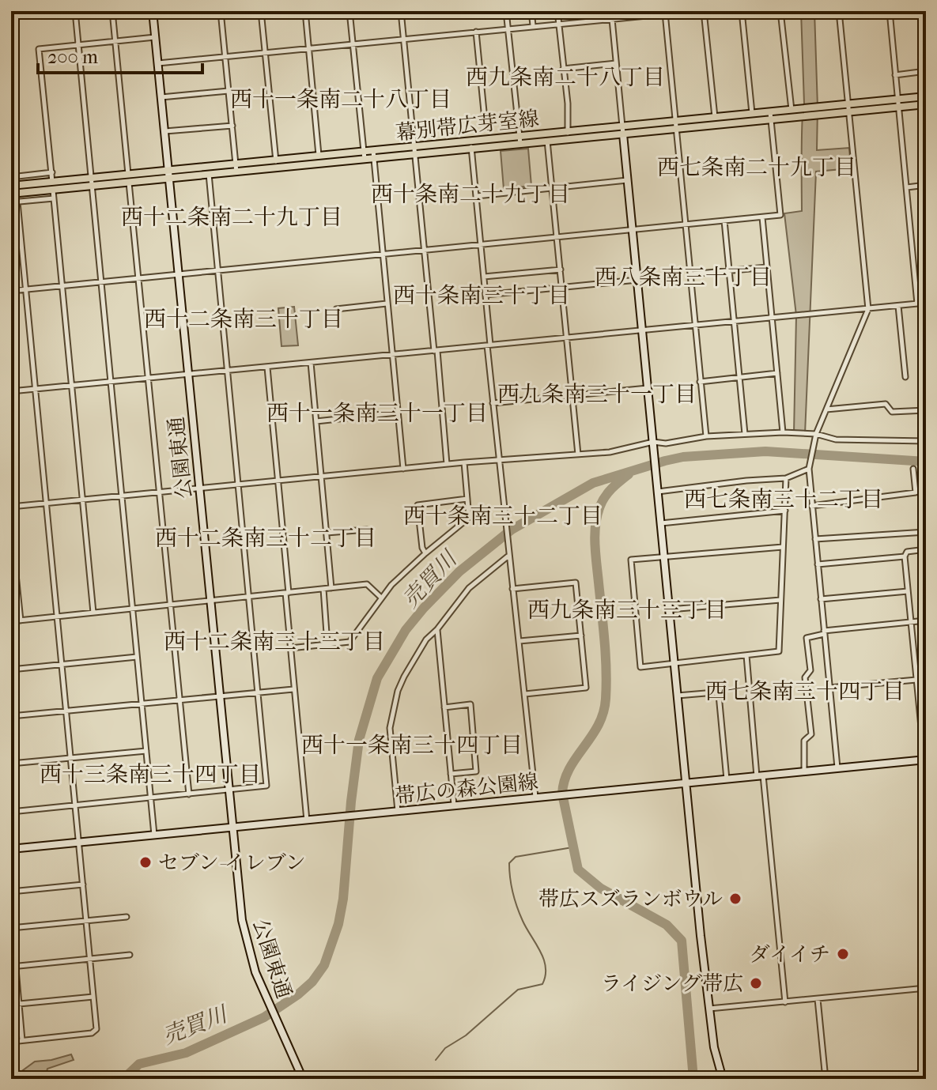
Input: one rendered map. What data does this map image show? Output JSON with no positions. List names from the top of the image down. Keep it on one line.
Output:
{"streets":{"main road":["幕別帯広芽室線"],"street":["公園東通","帯広の森公園線"]},"crossings":[["幕別帯広芽室線","公園東通"],["公園東通","帯広の森公園線"]],"districts":["西九条南二十八丁目","西十一条南二十八丁目","西七条南二十九丁目","西十条南二十九丁目","西十二条南二十九丁目","西八条南三十丁目","西十条南三十丁目","西十二条南三十丁目","西九条南三十一丁目","西十一条南三十一丁目","西七条南三十二丁目","西十条南三十二丁目","西十二条南三十二丁目","西九条南三十三丁目","西十二条南三十三丁目","西七条南三十四丁目","西十一条南三十四丁目","西十三条南三十四丁目"],"water":["売買川"],"places":["セブン-イレブン","帯広スズランボウル","ダイイチ","ライジング帯広"],"scale_bar":"200 m"}
